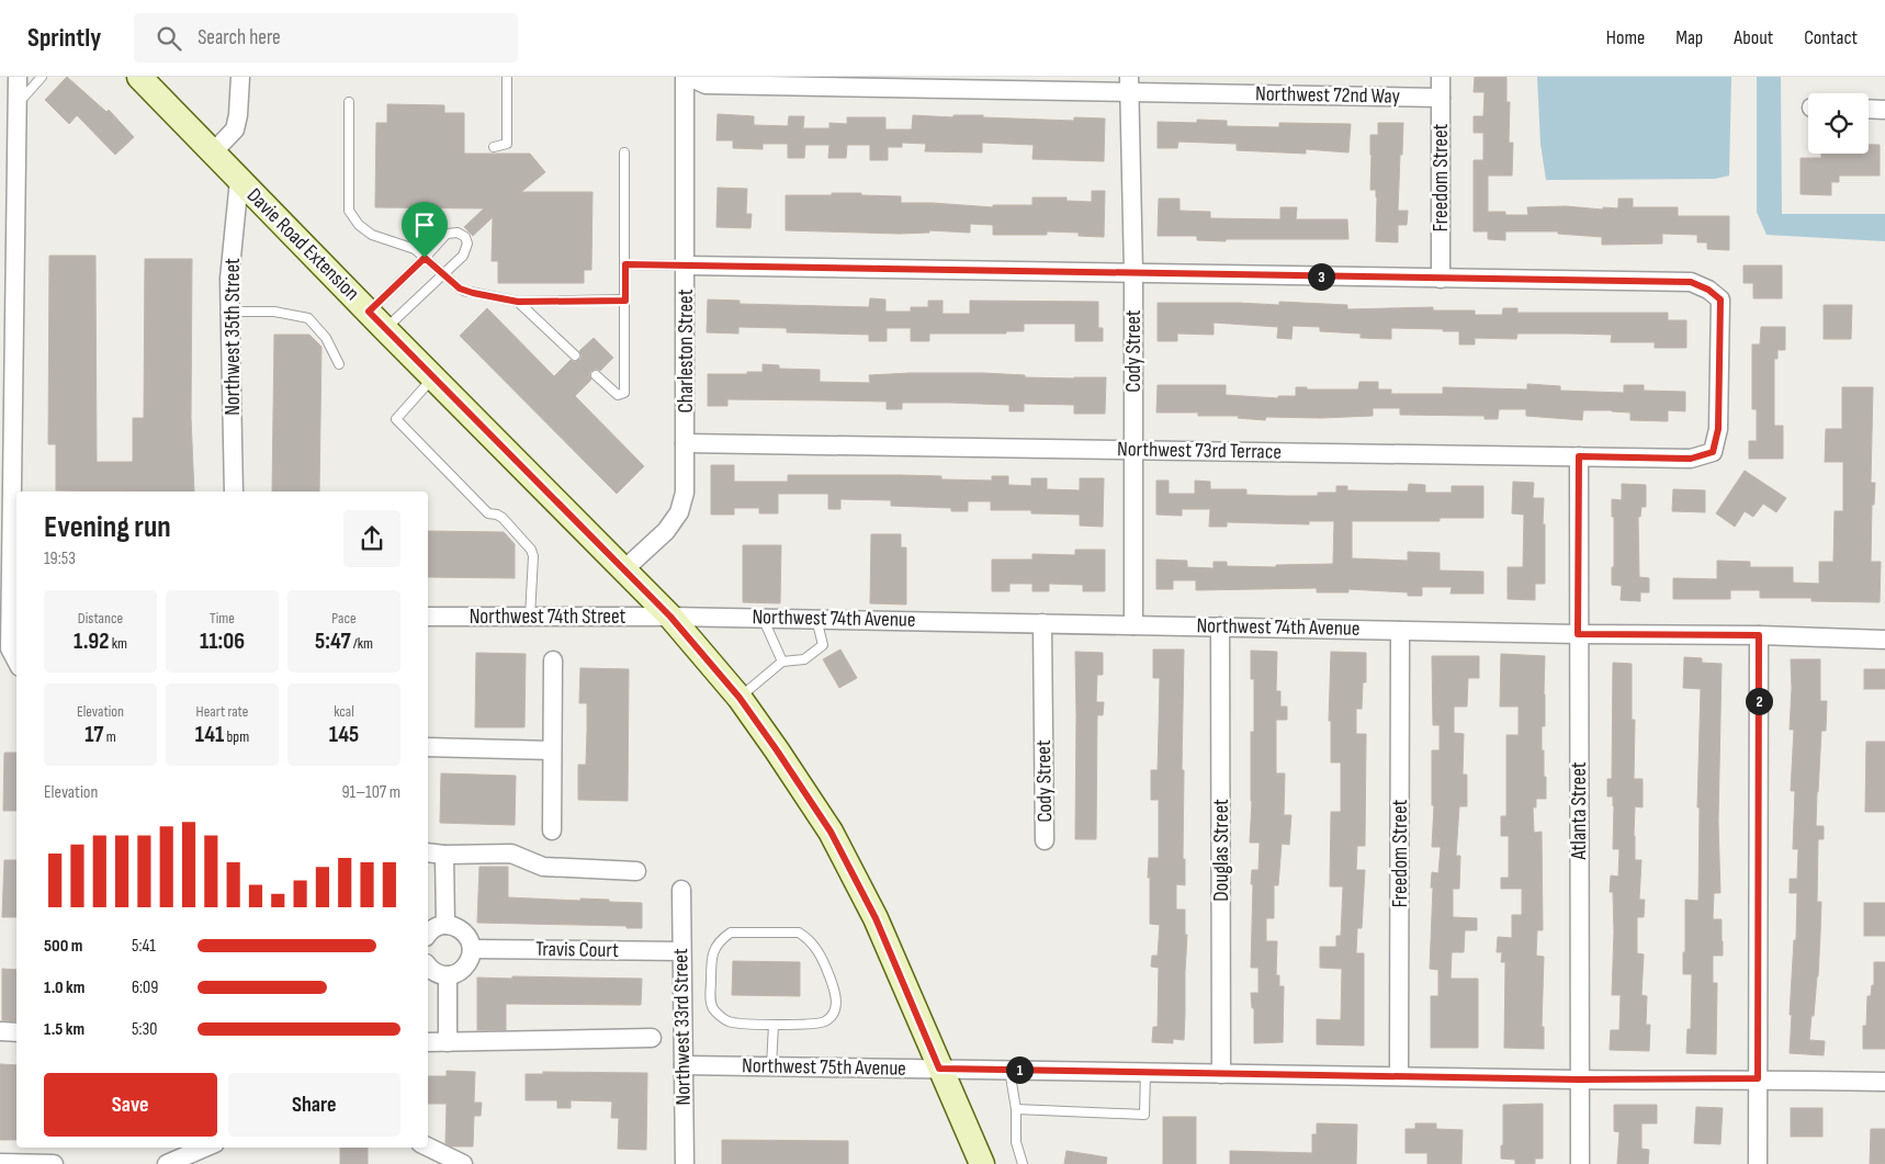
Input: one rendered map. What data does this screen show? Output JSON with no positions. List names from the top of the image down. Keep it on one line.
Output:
{"streets":{"main road":["Davie Road Extension"],"street":["Northwest 72nd Way","Freedom Street","Northwest 35th Street","Charleston Street","Cody Street","Northwest 73rd Terrace","Northwest 74th Street","Northwest 74th Avenue","Atlanta Street","Douglas Street","Travis Court","Northwest 33rd Street","Northwest 75th Avenue"]},"crossings":[["Northwest 72nd Way","Freedom Street"],["Northwest 72nd Way","Cody Street"],["Freedom Street","Northwest 73rd Terrace"],["Freedom Street","Northwest 74th Avenue"],["Freedom Street","Northwest 75th Avenue"],["Davie Road Extension","Northwest 35th Street"],["Davie Road Extension","Charleston Street"],["Davie Road Extension","Northwest 74th Street"],["Davie Road Extension","Northwest 74th Avenue"],["Davie Road Extension","Northwest 75th Avenue"],["Charleston Street","Northwest 73rd Terrace"],["Cody Street","Northwest 73rd Terrace"],["Cody Street","Northwest 74th Avenue"],["Northwest 73rd Terrace","Atlanta Street"],["Northwest 74th Street","Northwest 74th Avenue"],["Northwest 74th Avenue","Atlanta Street"],["Northwest 74th Avenue","Douglas Street"],["Atlanta Street","Northwest 75th Avenue"],["Douglas Street","Northwest 75th Avenue"],["Travis Court","Northwest 33rd Street"],["Northwest 33rd Street","Northwest 75th Avenue"]],"page":{"header":"Sprintly","search":"Search here","nav":["Home","Map","About","Contact"],"pins":["3","2","1"],"heading":["Evening run","19:53"],"stats":[["Distance","1.92 km"],["Time","11:06"],["Pace","5:47 /km"],["Elevation","17 m"],["Heart rate","141 bpm"],["kcal","145"]],"chart":["Elevation","91–107 m"],"list":[{"name":"500 m","note":"5:41"},{"name":"1.0 km","note":"6:09"},{"name":"1.5 km","note":"5:30"}],"buttons":["Save","Share"]}}
